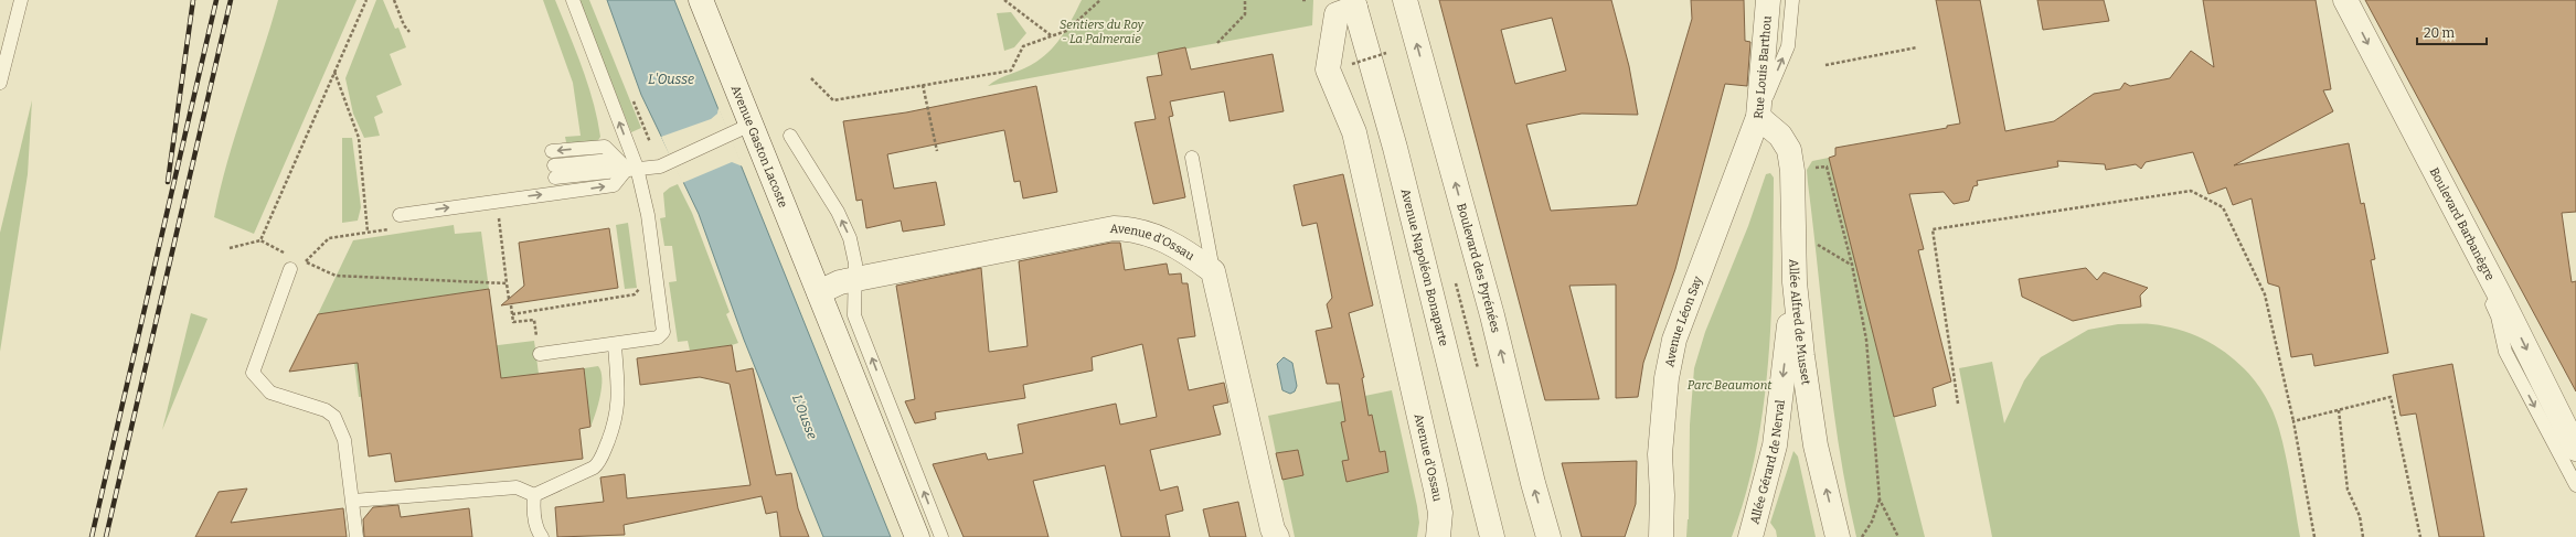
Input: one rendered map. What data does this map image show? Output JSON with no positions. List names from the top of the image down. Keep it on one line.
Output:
{"streets":{"street":["Rue Louis Barthou","Avenue Gaston Lacoste","Boulevard Barbanègre","Avenue d'Ossau","Avenue Napoléon Bonaparte","Boulevard des Pyrénées","Avenue Léon Say","Allée Alfred de Musset","Allée Gérard de Nerval"]},"crossings":[["Rue Louis Barthou","Avenue Léon Say"],["Rue Louis Barthou","Allée Alfred de Musset"],["Avenue Gaston Lacoste","Avenue d'Ossau"],["Avenue d'Ossau","Avenue Napoléon Bonaparte"],["Avenue Léon Say","Allée Alfred de Musset"],["Allée Alfred de Musset","Allée Gérard de Nerval"]],"one_way":["Boulevard Barbanègre","Boulevard des Pyrénées","Allée Gérard de Nerval"],"water":["L'Ousse"],"parks":["Sentiers du Roy - La Palmeraie","Parc Beaumont"],"scale_bar":"20 m"}
